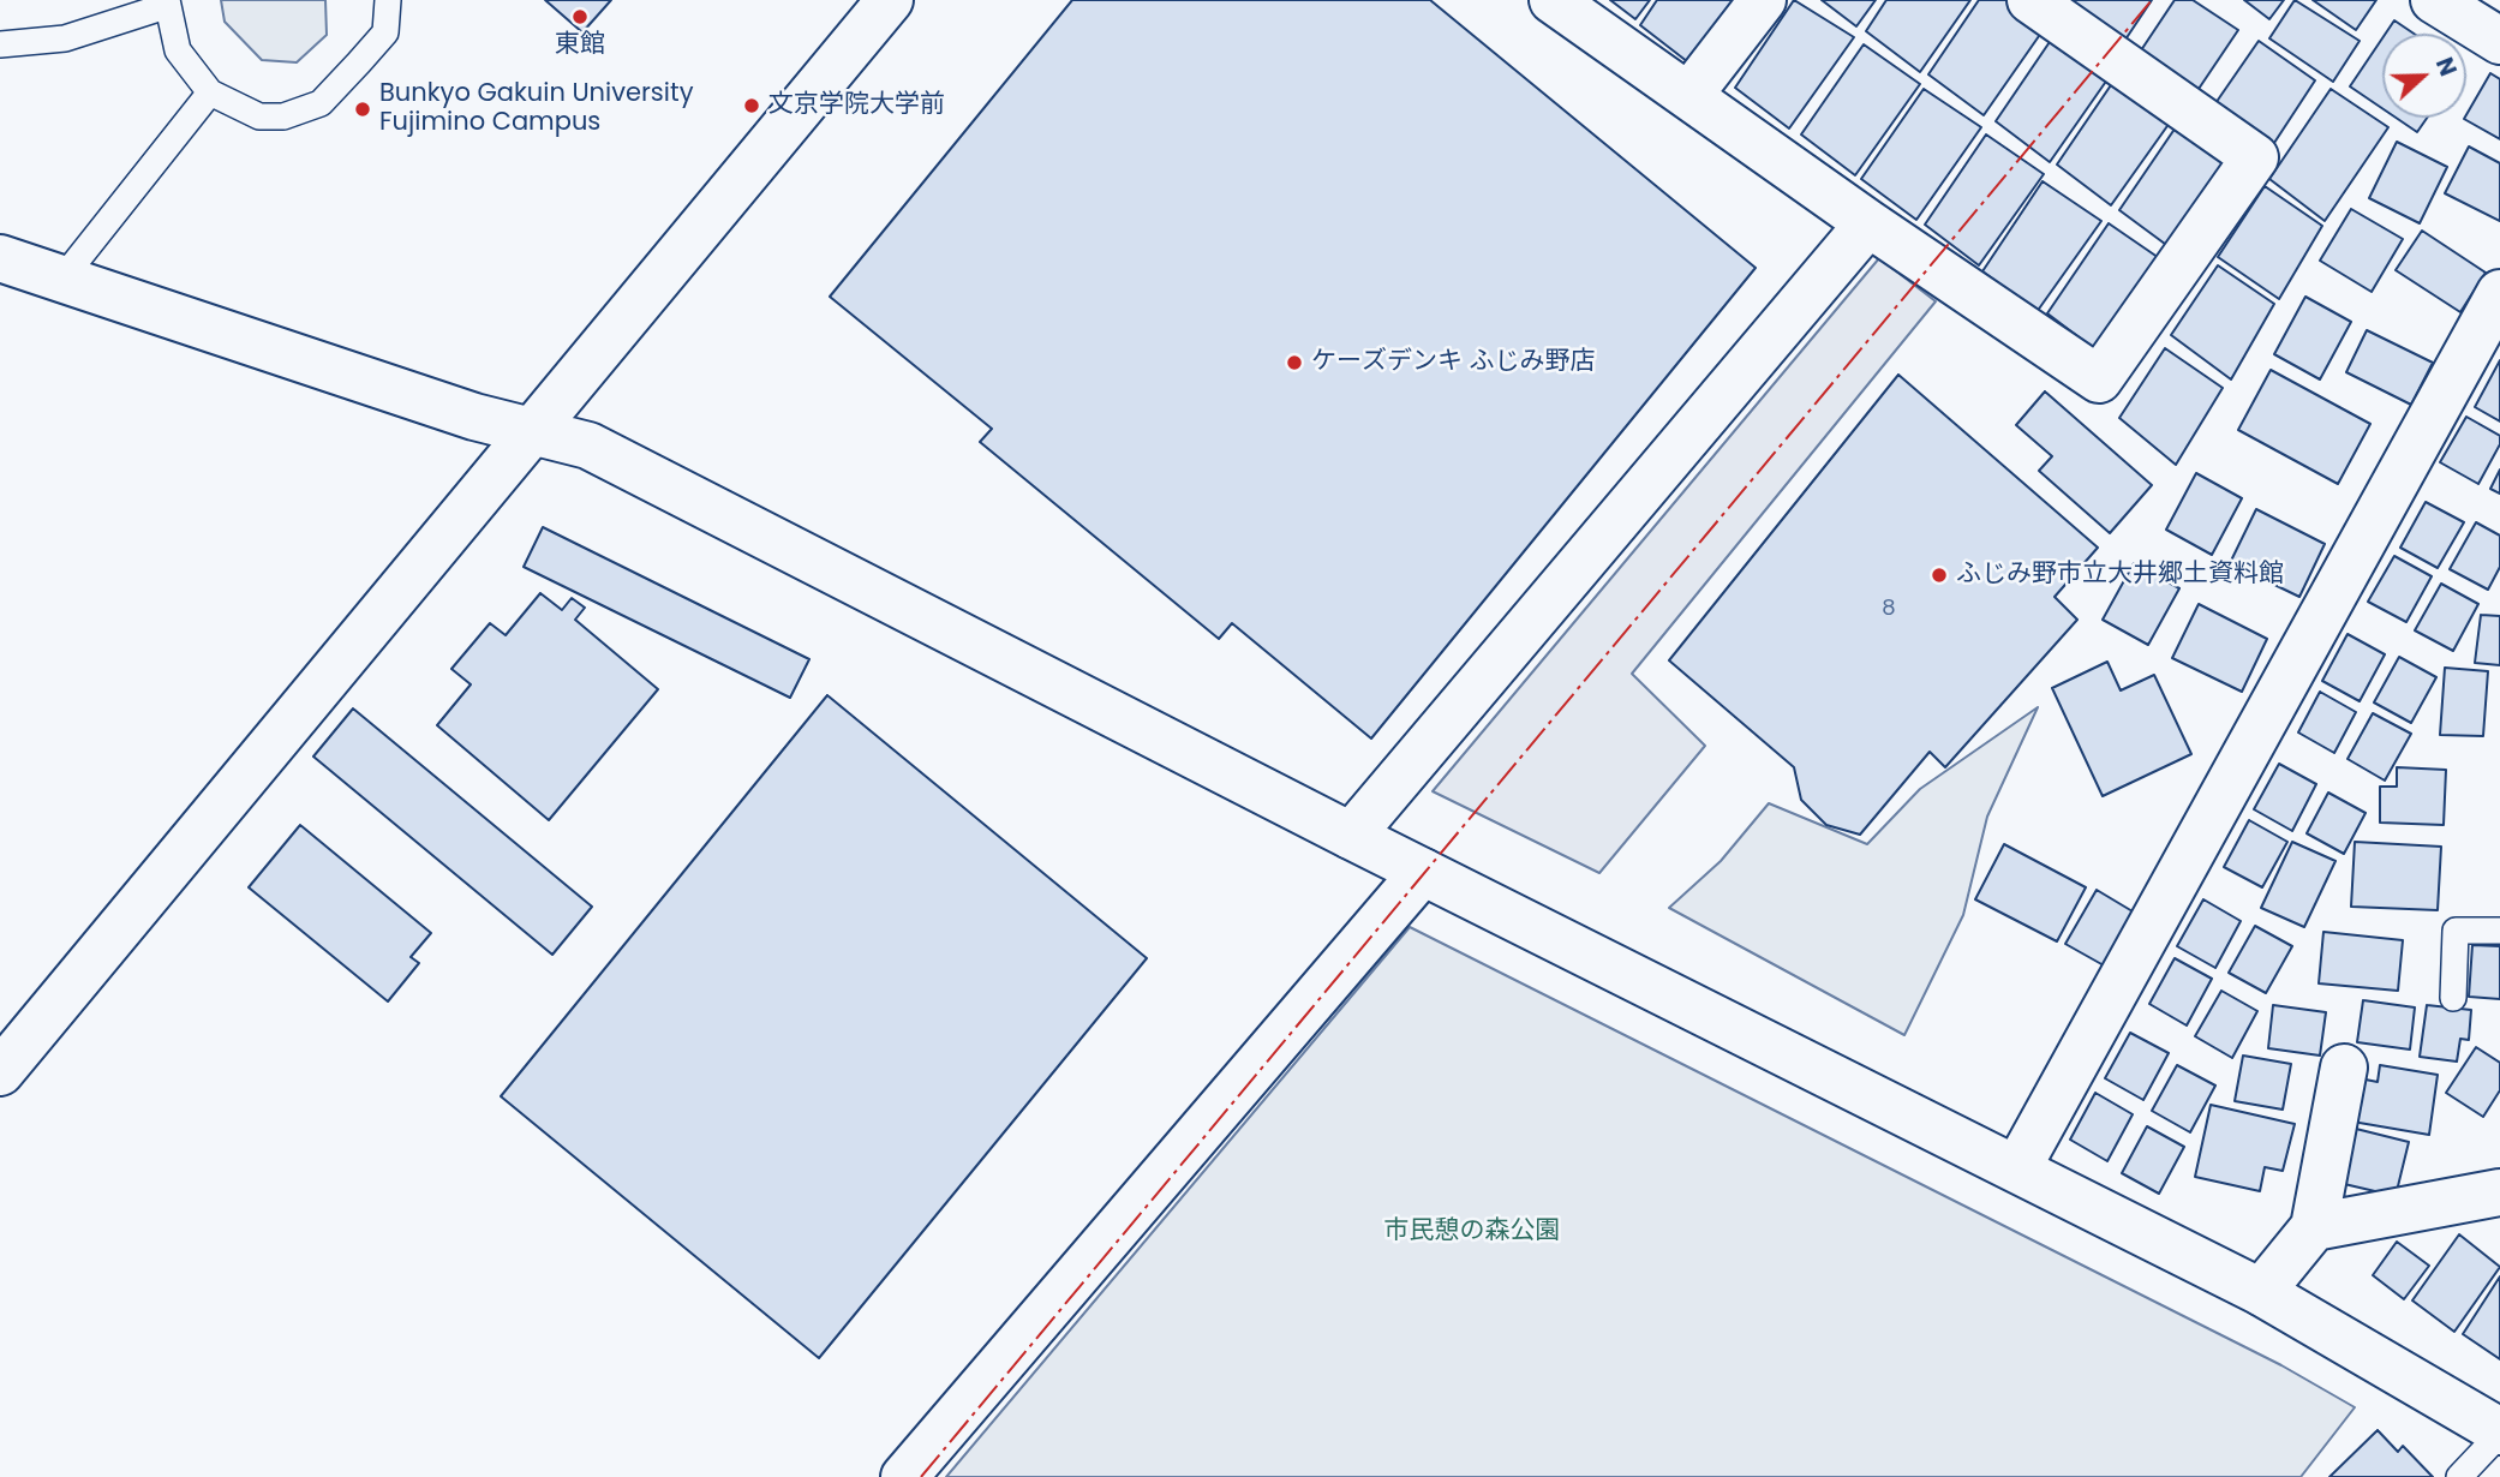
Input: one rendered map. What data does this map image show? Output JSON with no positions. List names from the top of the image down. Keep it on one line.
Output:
{"parks":["市民憩の森公園"],"places":["東館","文京学院大学前","Bunkyo Gakuin University Fujimino Campus","ケーズデンキ ふじみ野店","ふじみ野市立大井郷土資料館"],"house_numbers":["8"],"north":"right"}
